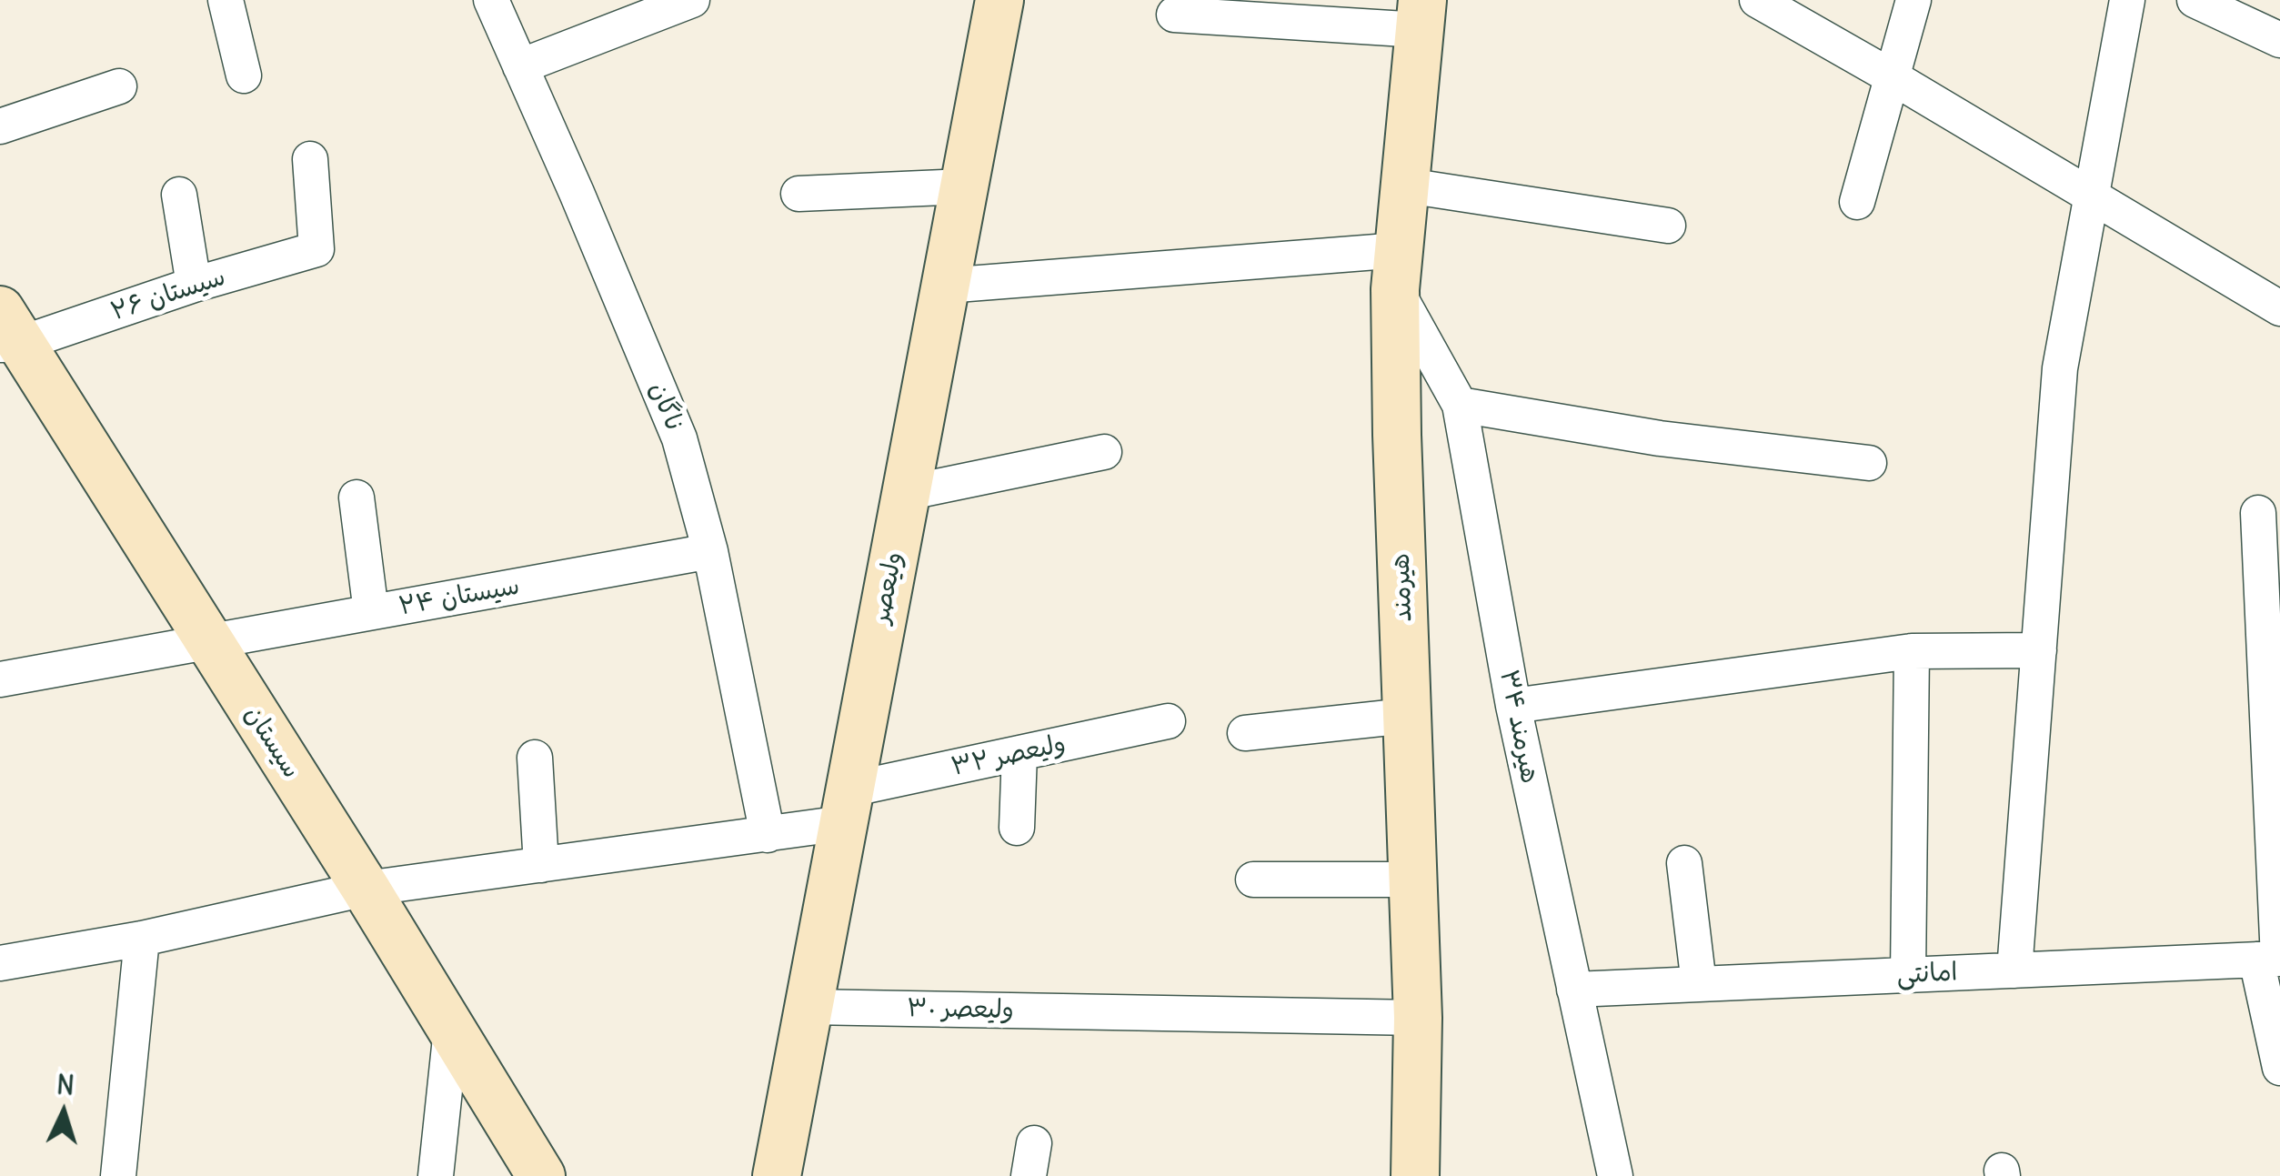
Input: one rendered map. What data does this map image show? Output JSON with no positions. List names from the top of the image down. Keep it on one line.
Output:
{"streets":{"street":["سیستان ۲۶","ناگان","ولیعصر","هیرمند","سیستان ۲۴","هیرمند ۳۴","سیستان","ولیعصر ۳۲","امانتی","ولیعصر ۳۰"]},"crossings":[["سیستان ۲۶","سیستان"],["ناگان","سیستان ۲۴"],["ناگان","ولیعصر ۳۲"],["ولیعصر","ولیعصر ۳۲"],["ولیعصر","ولیعصر ۳۰"],["هیرمند","هیرمند ۳۴"],["هیرمند","ولیعصر ۳۰"],["سیستان ۲۴","سیستان"],["هیرمند ۳۴","امانتی"],["سیستان","ولیعصر ۳۲"]],"north":"top"}
